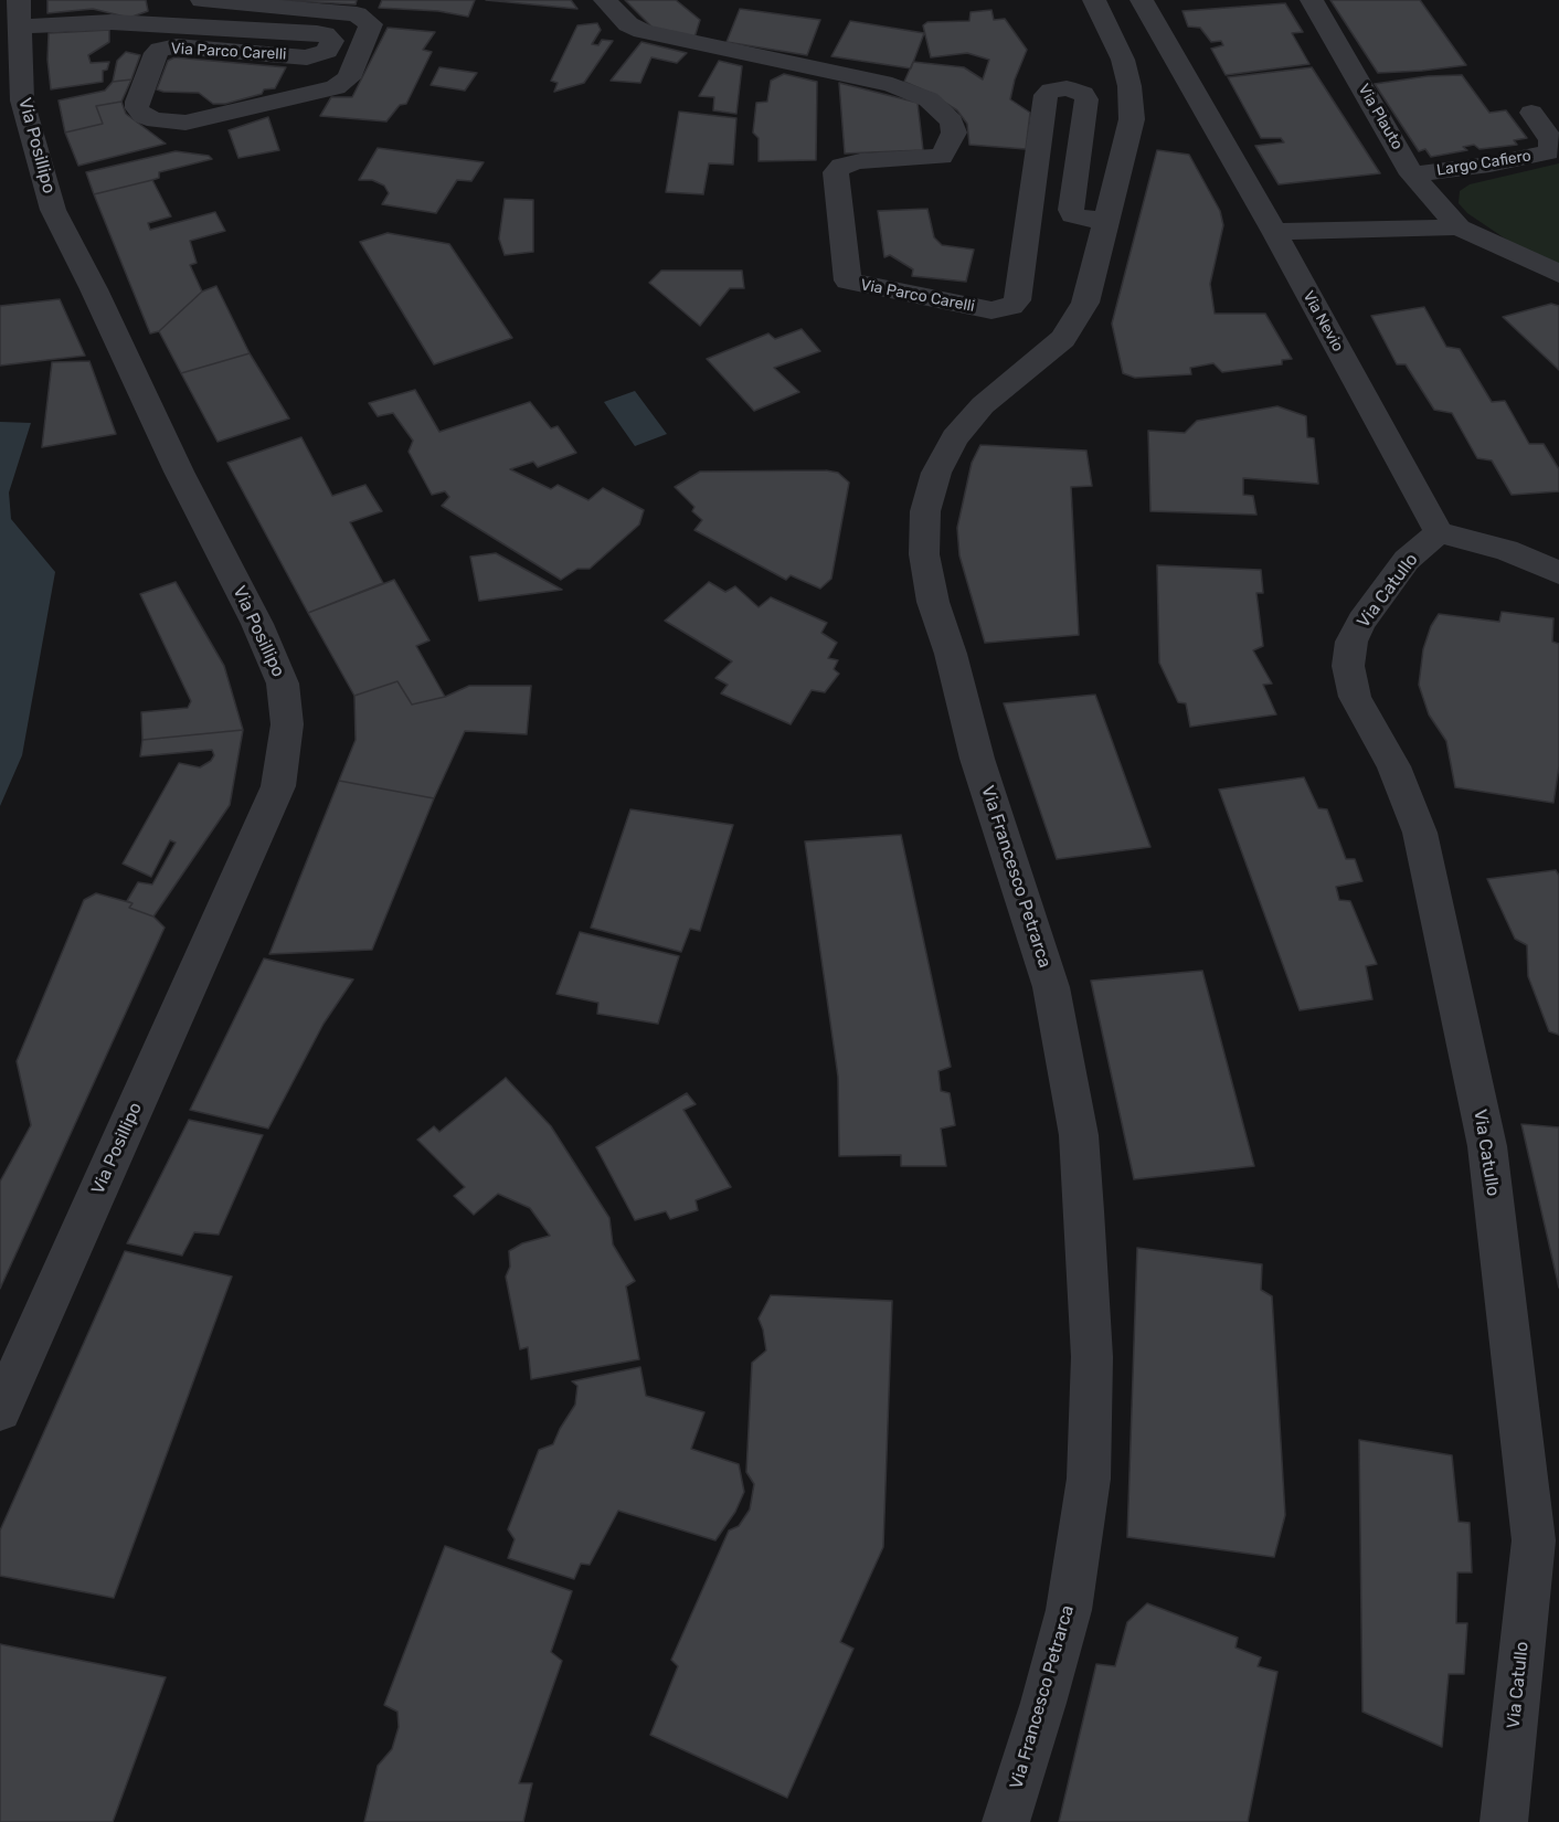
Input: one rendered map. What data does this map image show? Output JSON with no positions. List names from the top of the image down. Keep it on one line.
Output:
{"streets":{"street":["Via Parco Carelli","Via Plauto","Via Posillipo","Largo Cafiero","Via Nevio","Via Catullo","Via Francesco Petrarca"]},"crossings":[["Via Parco Carelli","Via Posillipo"],["Via Parco Carelli","Via Francesco Petrarca"],["Via Plauto","Largo Cafiero"],["Via Plauto","Via Nevio"],["Via Nevio","Via Catullo"]]}
